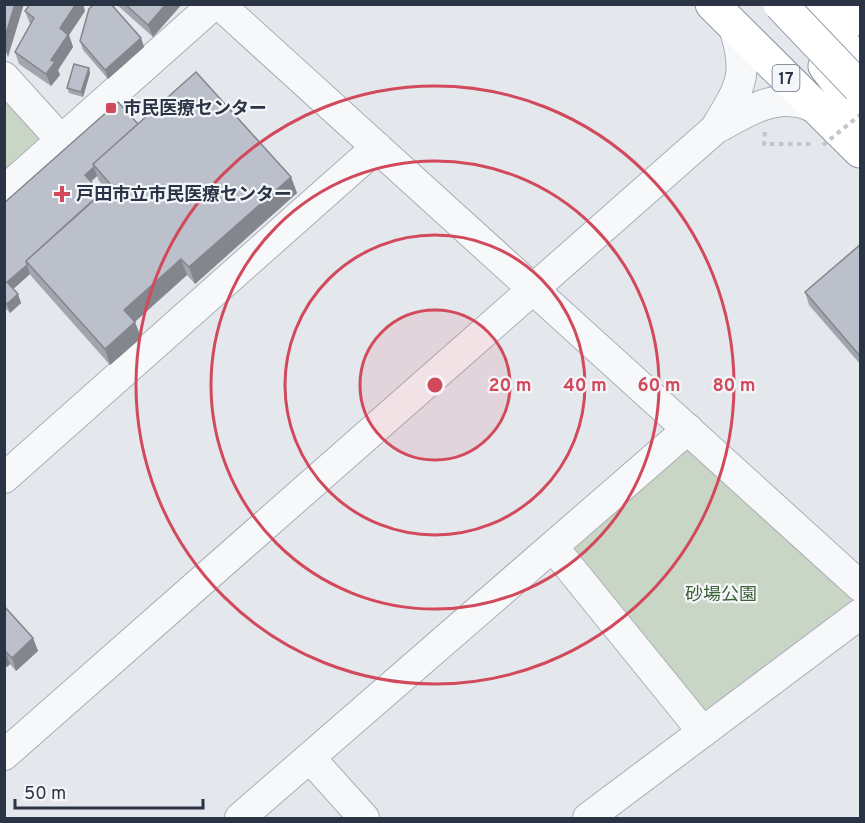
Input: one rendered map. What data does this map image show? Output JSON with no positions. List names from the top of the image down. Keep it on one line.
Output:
{"streets":{"highway":["17"]},"parks":["砂場公園"],"places":{"transit":["市民医療センター"],"health":["戸田市立市民医療センター"]},"scale_bar":"50 m","rings":["20 m","40 m","60 m","80 m"]}
